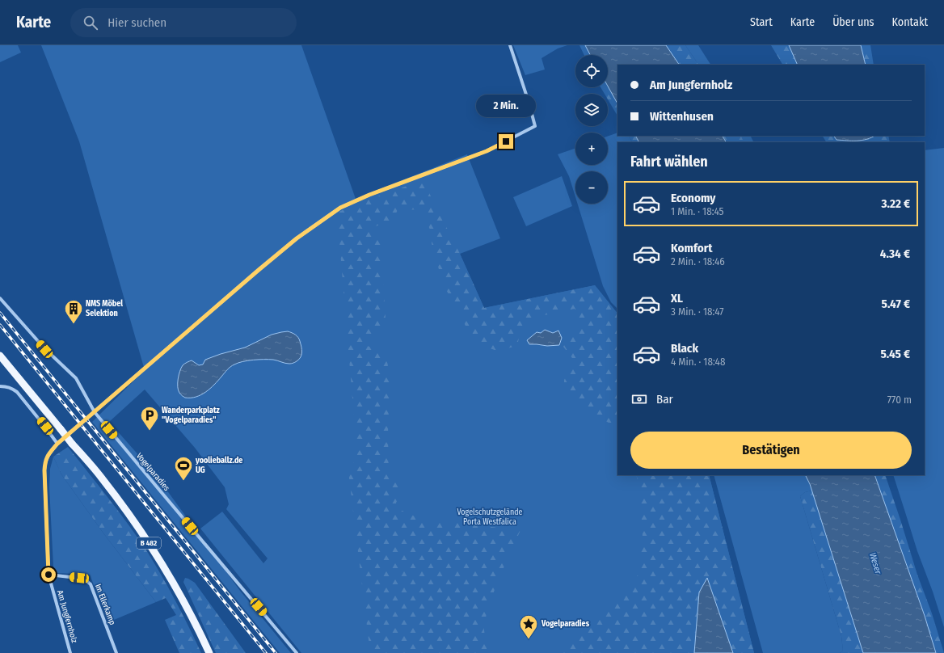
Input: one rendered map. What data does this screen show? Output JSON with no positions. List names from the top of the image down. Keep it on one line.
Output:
{"streets":{"main road":["B 482"],"street":["Vogelparadies","Im Ellerkamp","Am Jungfernholz"]},"crossings":[["Vogelparadies","Am Jungfernholz"],["Im Ellerkamp","Am Jungfernholz"]],"water":["Weser"],"parks":["Vogelschutzgelände Porta Westfalica"],"places":{"building":["NMS Möbel Selektion"],"parking":["Wanderparkplatz \"Vogelparadies\""],"sports":["yoolieballz.de UG"],"place":["Vogelparadies"]},"page":{"header":"Karte","search":"Hier suchen","nav":["Start","Karte","Über uns","Kontakt"],"map_buttons":["+","−"],"banner":["Am Jungfernholz","Wittenhusen"],"bubble":"2 Min.","heading":"Fahrt wählen","list":[{"name":"Economy","note":"1 Min. · 18:45","value":"3.22 €"},{"name":"Komfort","note":"2 Min. · 18:46","value":"4.34 €"},{"name":"XL","note":"3 Min. · 18:47","value":"5.47 €"},{"name":"Black","note":"4 Min. · 18:48","value":"5.45 €"}],"pay":["Bar","770 m"],"buttons":"Bestätigen"}}
